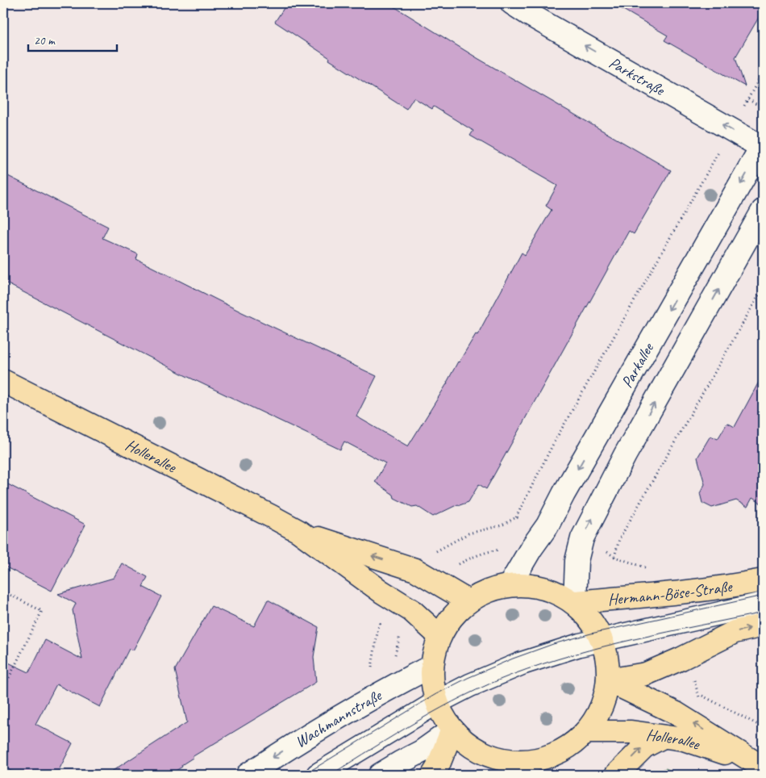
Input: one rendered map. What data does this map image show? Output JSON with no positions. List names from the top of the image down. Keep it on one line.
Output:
{"streets":{"main road":["Hollerallee","Hermann-Böse-Straße"],"street":["Parkstraße","Parkallee","Wachmannstraße"]},"crossings":[["Parkstraße","Parkallee"],["Parkallee","Hermann-Böse-Straße"]],"one_way":["Parkstraße"],"scale_bar":"20 m"}
